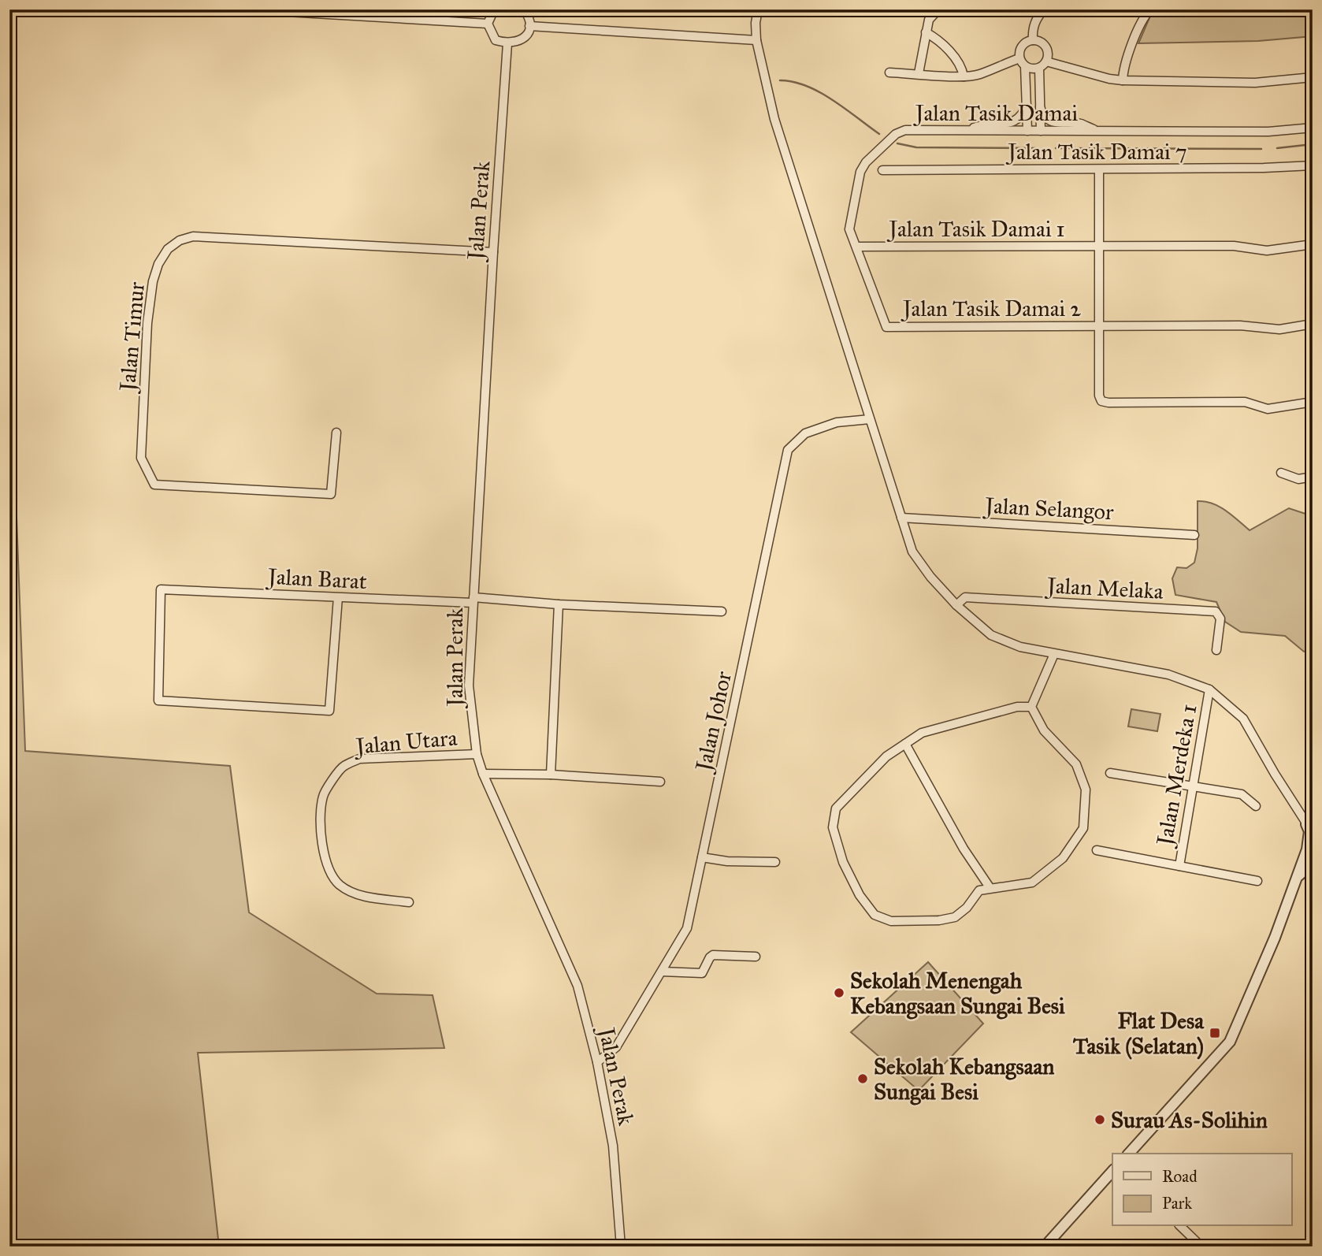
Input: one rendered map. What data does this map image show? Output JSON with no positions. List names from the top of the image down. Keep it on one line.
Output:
{"streets":{"street":["Jalan Tasik Damai","Jalan Tasik Damai 7","Jalan Perak","Jalan Tasik Damai 1","Jalan Tasik Damai 2","Jalan Timur","Jalan Selangor","Jalan Barat","Jalan Melaka","Jalan Johor","Jalan Utara","Jalan Merdeka 1"]},"crossings":[["Jalan Tasik Damai","Jalan Tasik Damai 1"],["Jalan Tasik Damai","Jalan Tasik Damai 2"],["Jalan Perak","Jalan Timur"],["Jalan Perak","Jalan Barat"],["Jalan Perak","Jalan Johor"],["Jalan Perak","Jalan Utara"]],"places":{"other":["Sekolah Menengah Kebangsaan Sungai Besi","Sekolah Kebangsaan Sungai Besi","Surau As-Solihin"],"transit":["Flat Desa Tasik (Selatan)"]},"legend":["Road","Park"]}
